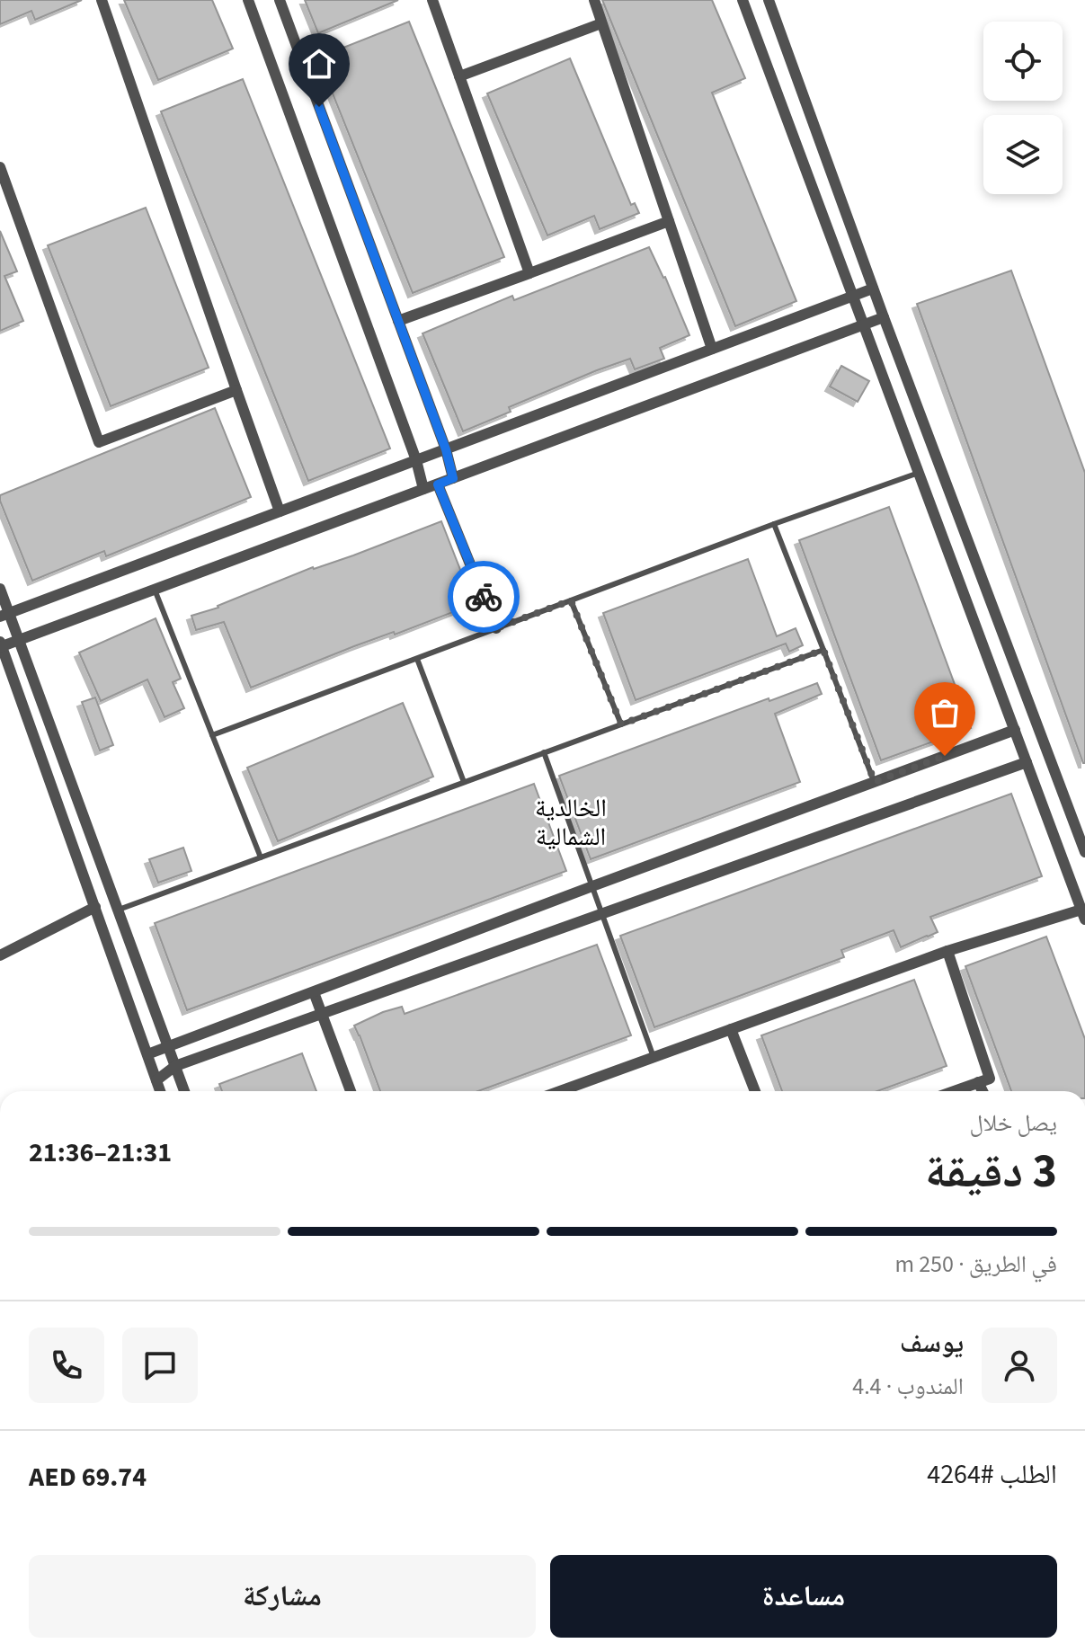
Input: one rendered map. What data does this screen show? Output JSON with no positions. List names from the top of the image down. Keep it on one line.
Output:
{"districts":["الخالدية الشمالية"],"page":{"heading":["3 دقيقة","يصل خلال","21:31–21:36"],"panel":["يوسف","المندوب · 4.4","الطلب #4264","AED 69.74"],"bar":"في الطريق · 250 m","buttons":["مساعدة","مشاركة"]}}
